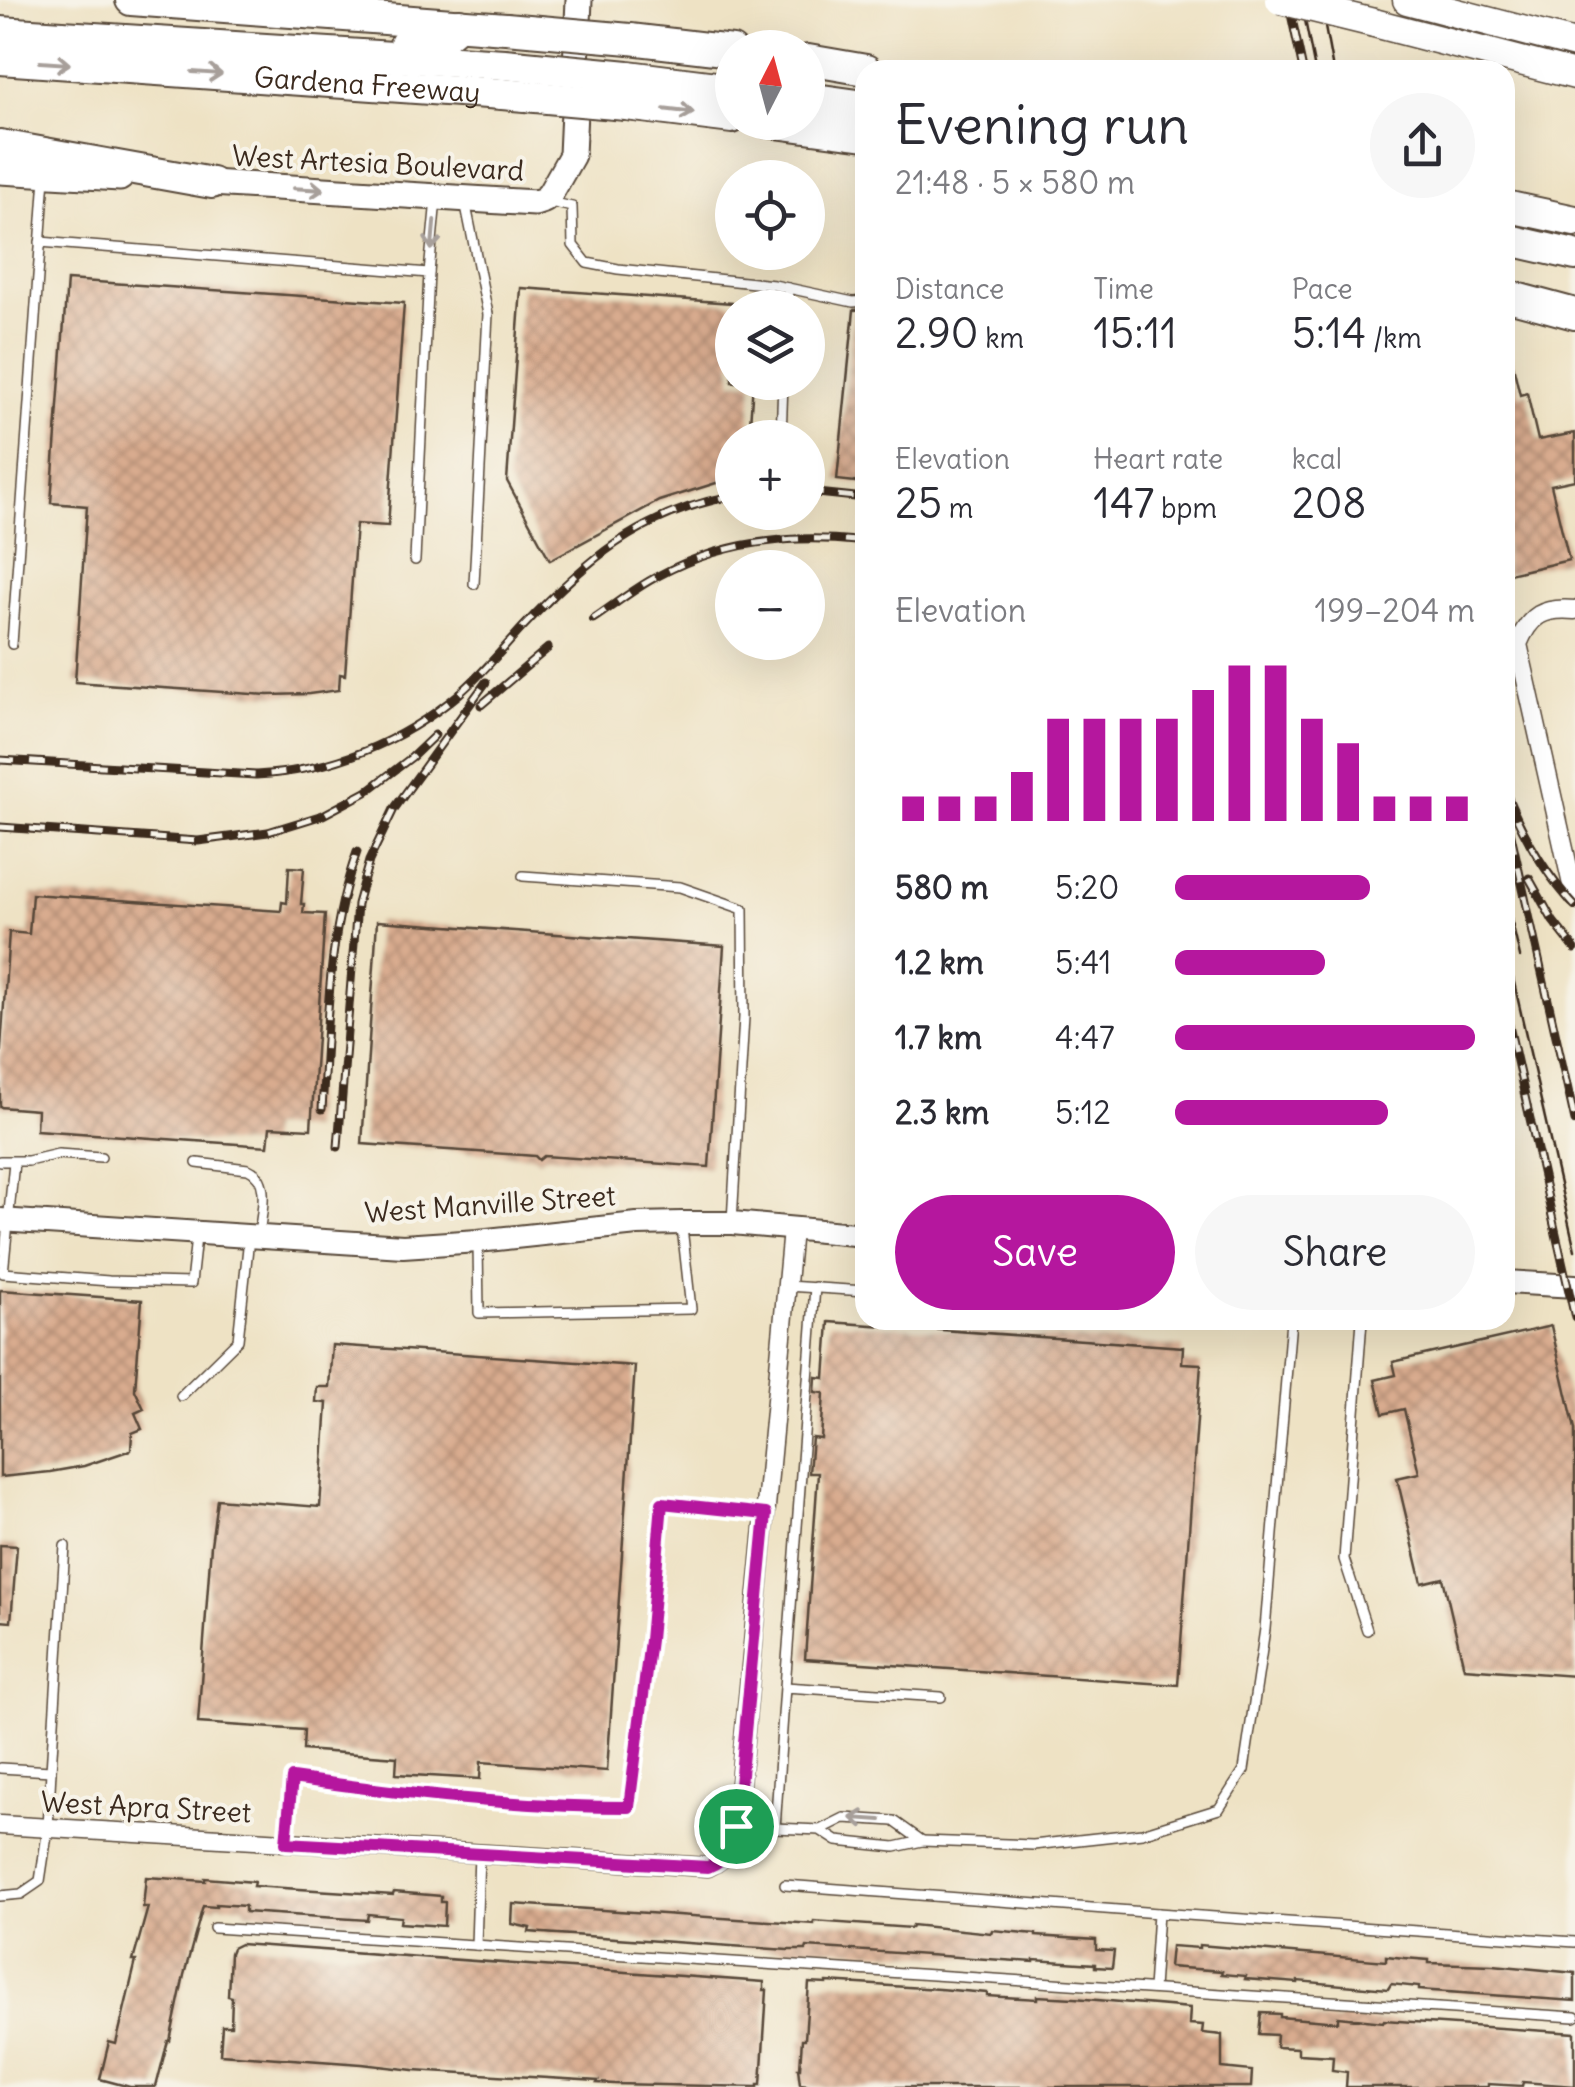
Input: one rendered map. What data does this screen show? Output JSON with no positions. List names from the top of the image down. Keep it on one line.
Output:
{"streets":{"highway":["Gardena Freeway"],"main road":["West Artesia Boulevard"],"street":["West Manville Street","West Apra Street"]},"north":"top","page":{"map_buttons":["+","−"],"heading":["Evening run","21:48 · 5 × 580 m"],"stats":[["Distance","2.90 km"],["Time","15:11"],["Pace","5:14 /km"],["Elevation","25 m"],["Heart rate","147 bpm"],["kcal","208"]],"chart":["Elevation","199–204 m"],"list":[{"name":"580 m","note":"5:20"},{"name":"1.2 km","note":"5:41"},{"name":"1.7 km","note":"4:47"},{"name":"2.3 km","note":"5:12"}],"buttons":["Save","Share"]}}
